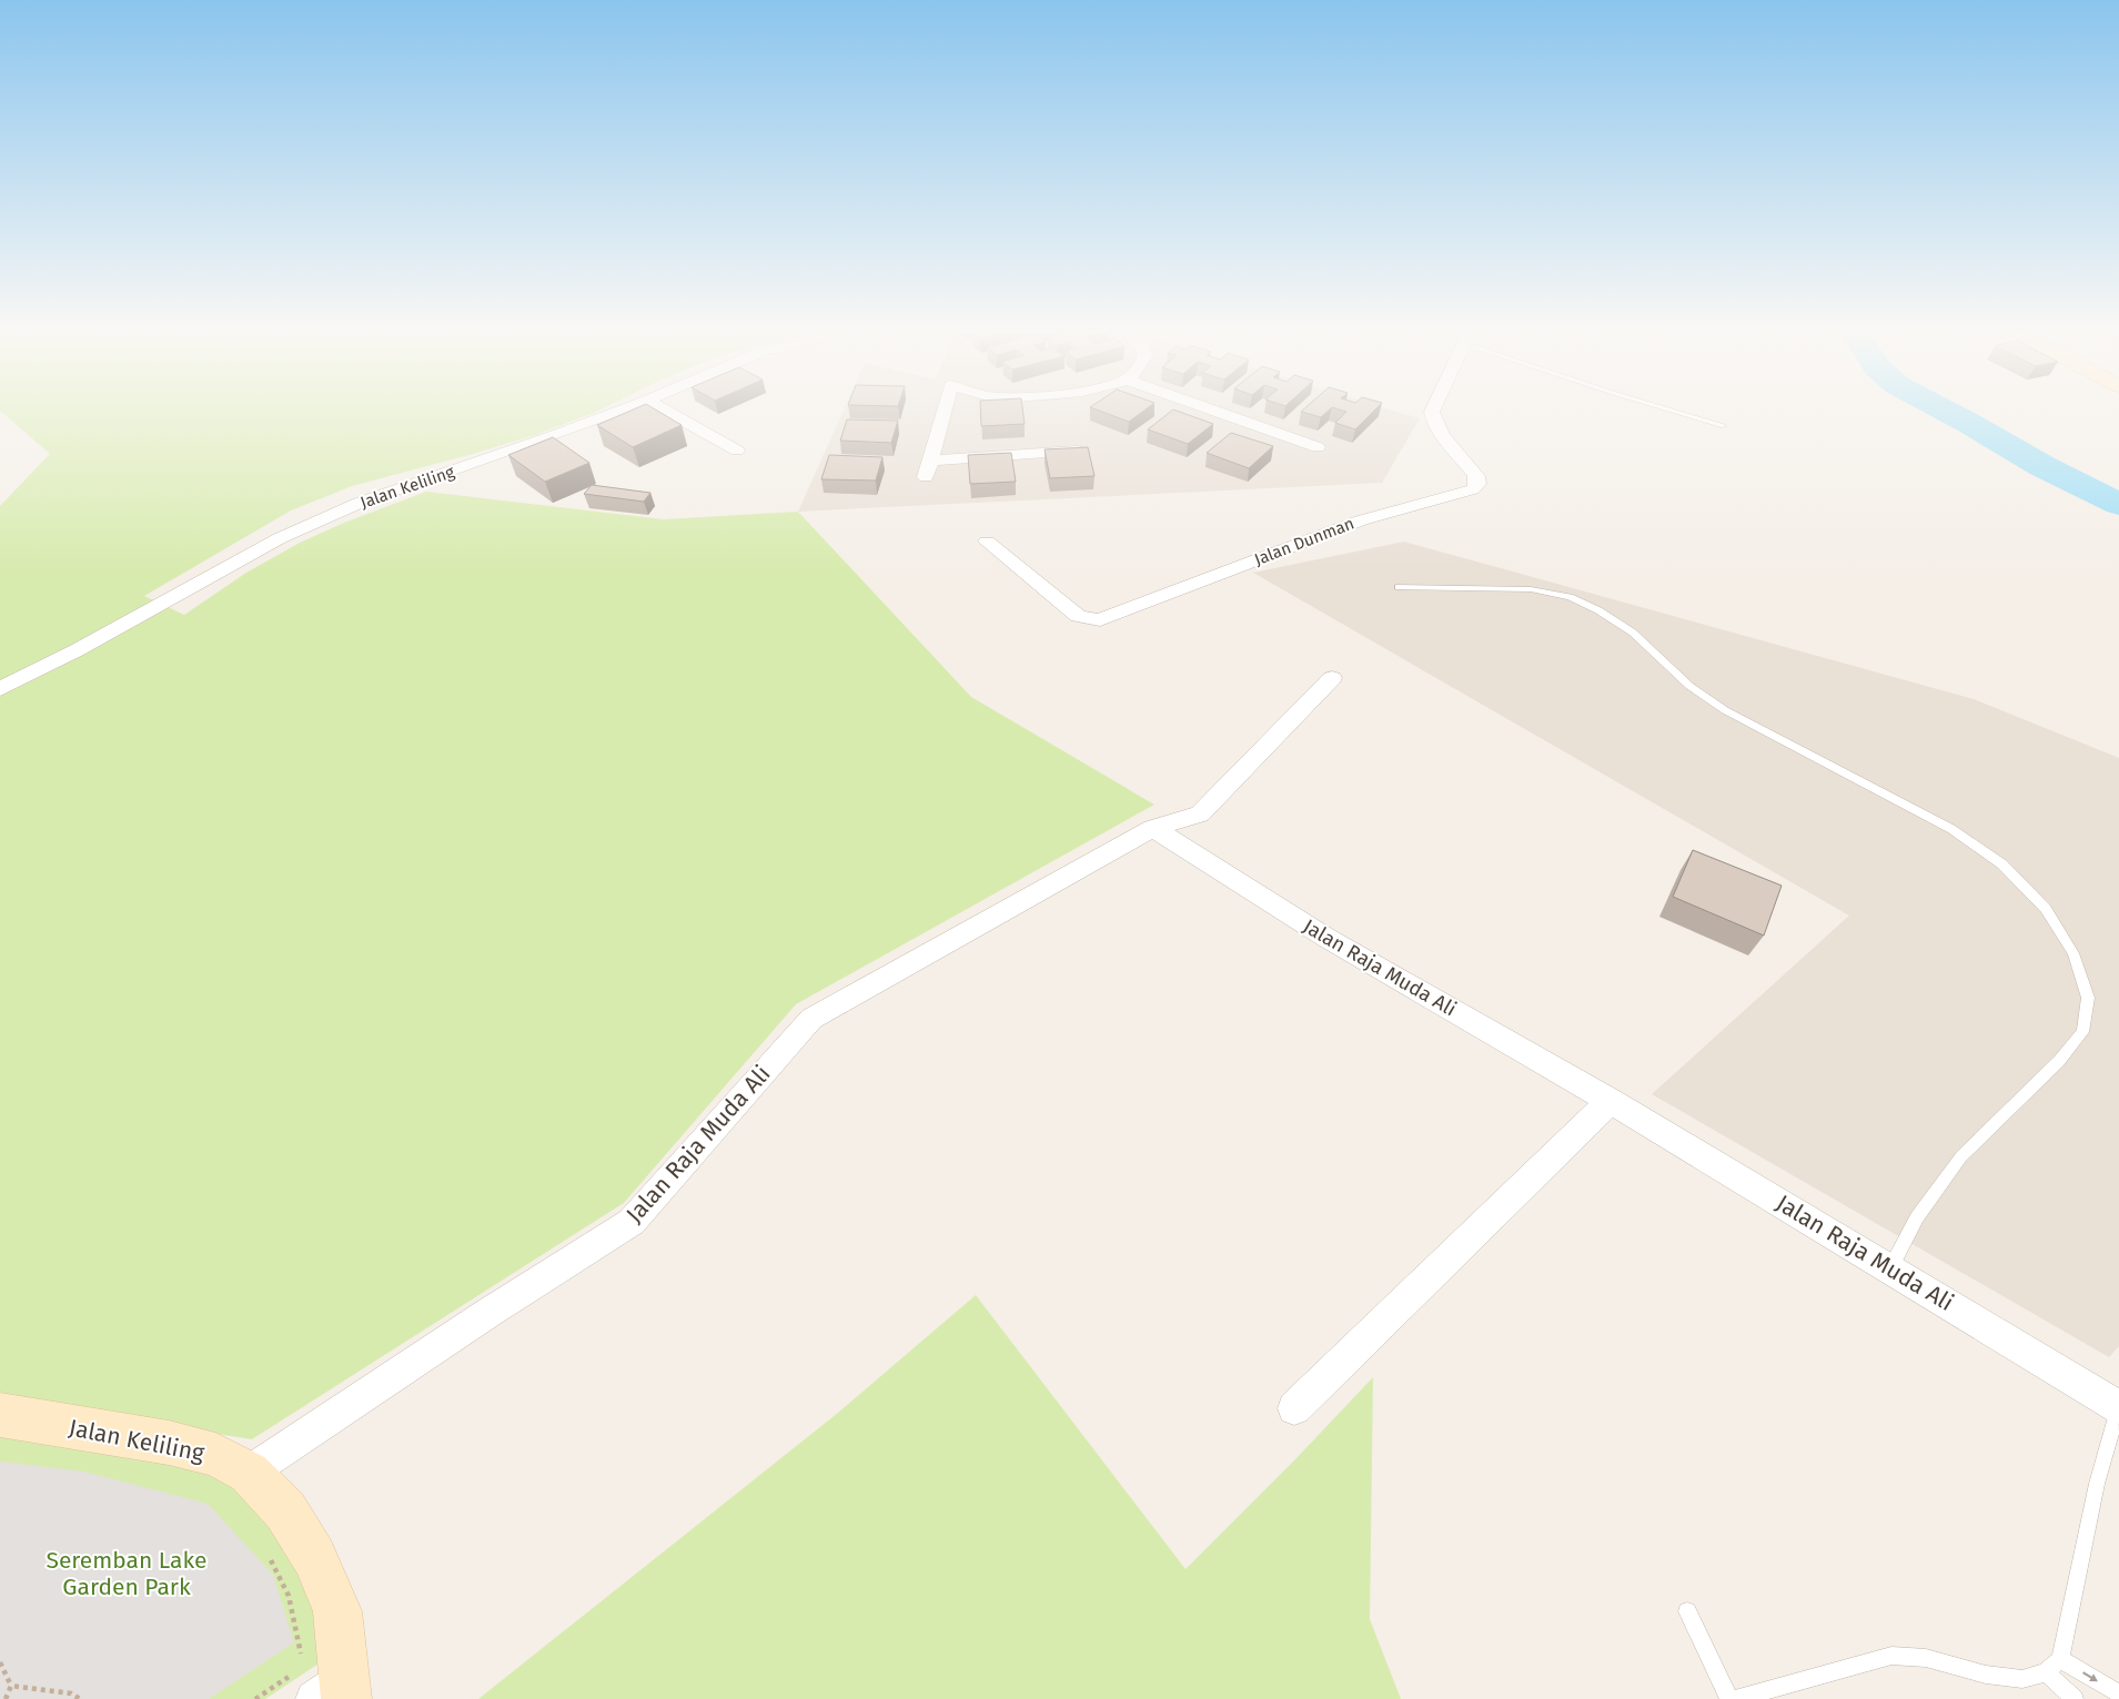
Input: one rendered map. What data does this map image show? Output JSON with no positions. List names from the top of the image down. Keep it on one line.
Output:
{"streets":{"street":["Jalan Keliling","Jalan Dunman","Jalan Raja Muda Ali"]},"crossings":[["Jalan Keliling","Jalan Raja Muda Ali"]],"parks":["Seremban Lake Garden Park"]}
